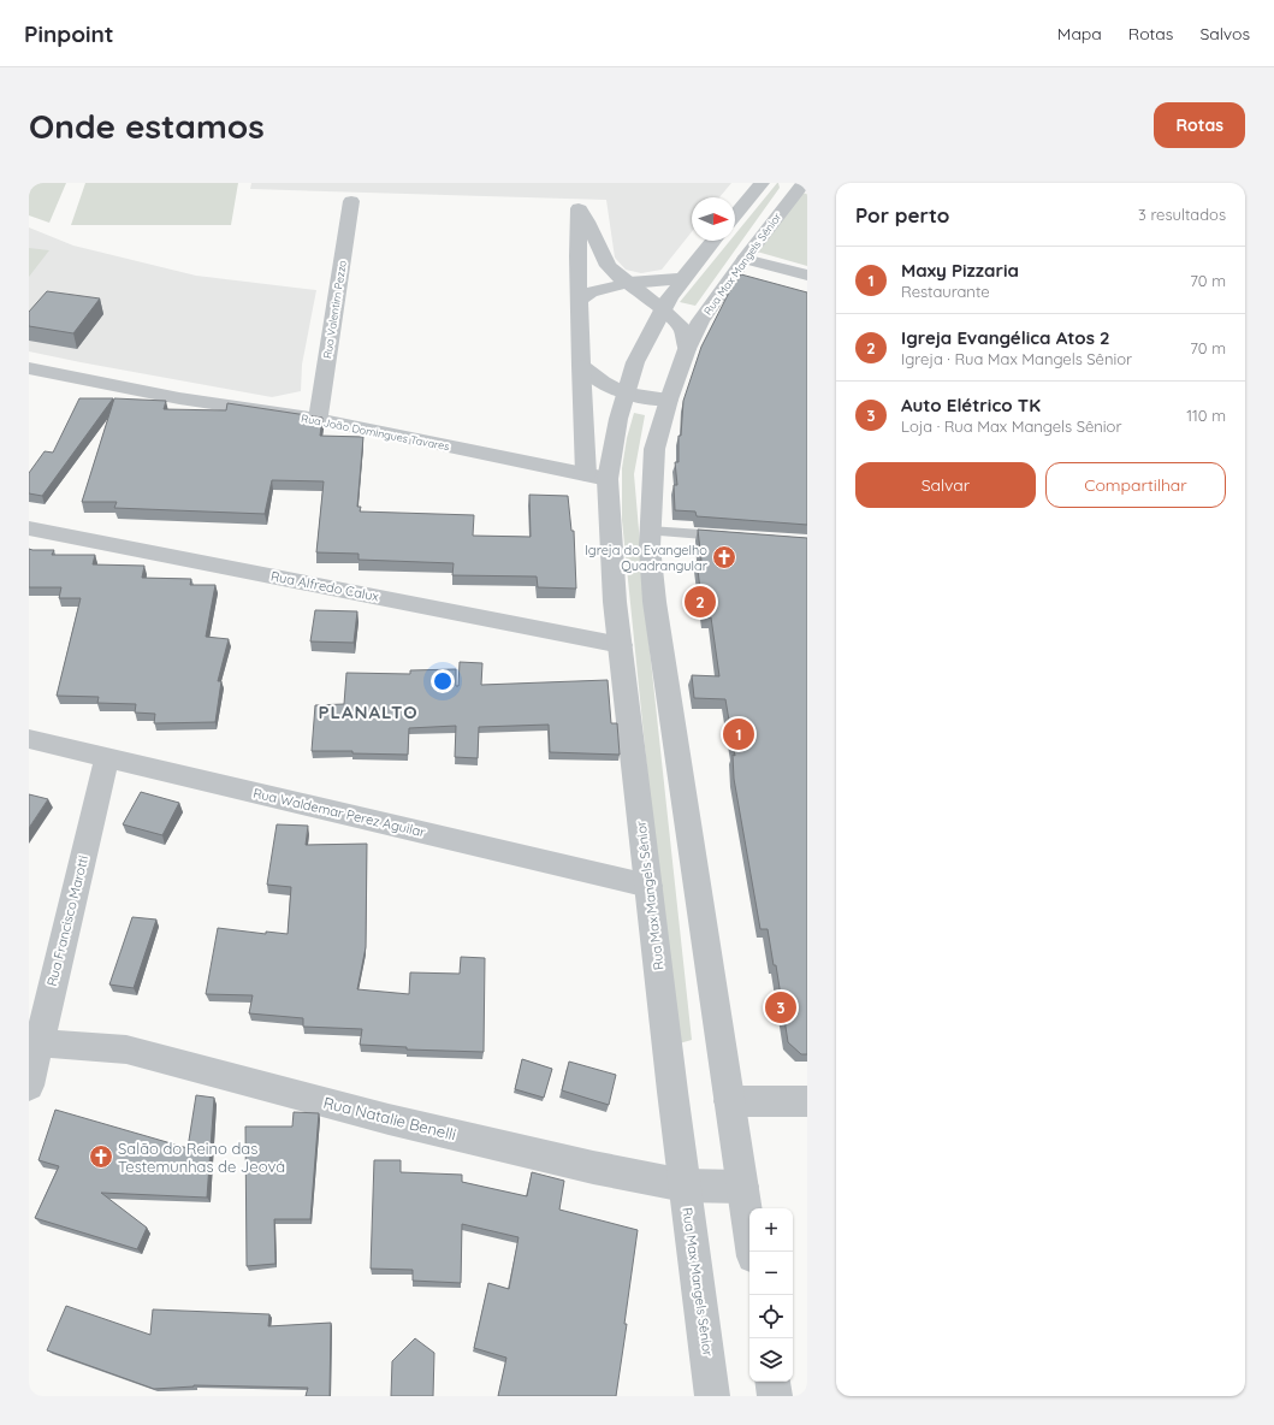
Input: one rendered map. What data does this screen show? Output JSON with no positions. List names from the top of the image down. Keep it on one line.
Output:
{"streets":{"street":["Rua Max Mangels Sênior","Rua Valentim Pezzo","Rua João Domingues Tavares","Rua Alfredo Calux","Rua Waldemar Perez Aguilar","Rua Francisco Marotti","Rua Natalie Benelli"]},"crossings":[["Rua Max Mangels Sênior","Rua João Domingues Tavares"],["Rua Max Mangels Sênior","Rua Alfredo Calux"],["Rua Max Mangels Sênior","Rua Waldemar Perez Aguilar"],["Rua Max Mangels Sênior","Rua Natalie Benelli"],["Rua Valentim Pezzo","Rua João Domingues Tavares"],["Rua Waldemar Perez Aguilar","Rua Francisco Marotti"],["Rua Francisco Marotti","Rua Natalie Benelli"]],"districts":["PLANALTO"],"places":{"church":["Igreja do Evangelho Quadrangular","Salão do Reino das Testemunhas de Jeová"]},"north":"right","page":{"header":"Pinpoint","nav":["Mapa","Rotas","Salvos"],"buttons":["Rotas",["Salvar","Compartilhar"]],"title":"Onde estamos","heading":["Por perto","3 resultados"],"list":[{"mark":"1","name":"Maxy Pizzaria","note":"Restaurante","value":"70 m"},{"mark":"2","name":"Igreja Evangélica Atos 2","note":"Igreja · Rua Max Mangels Sênior","value":"70 m"},{"mark":"3","name":"Auto Elétrico TK","note":"Loja · Rua Max Mangels Sênior","value":"110 m"}],"pins":["2","1","3"],"map_buttons":["+","−"]}}
